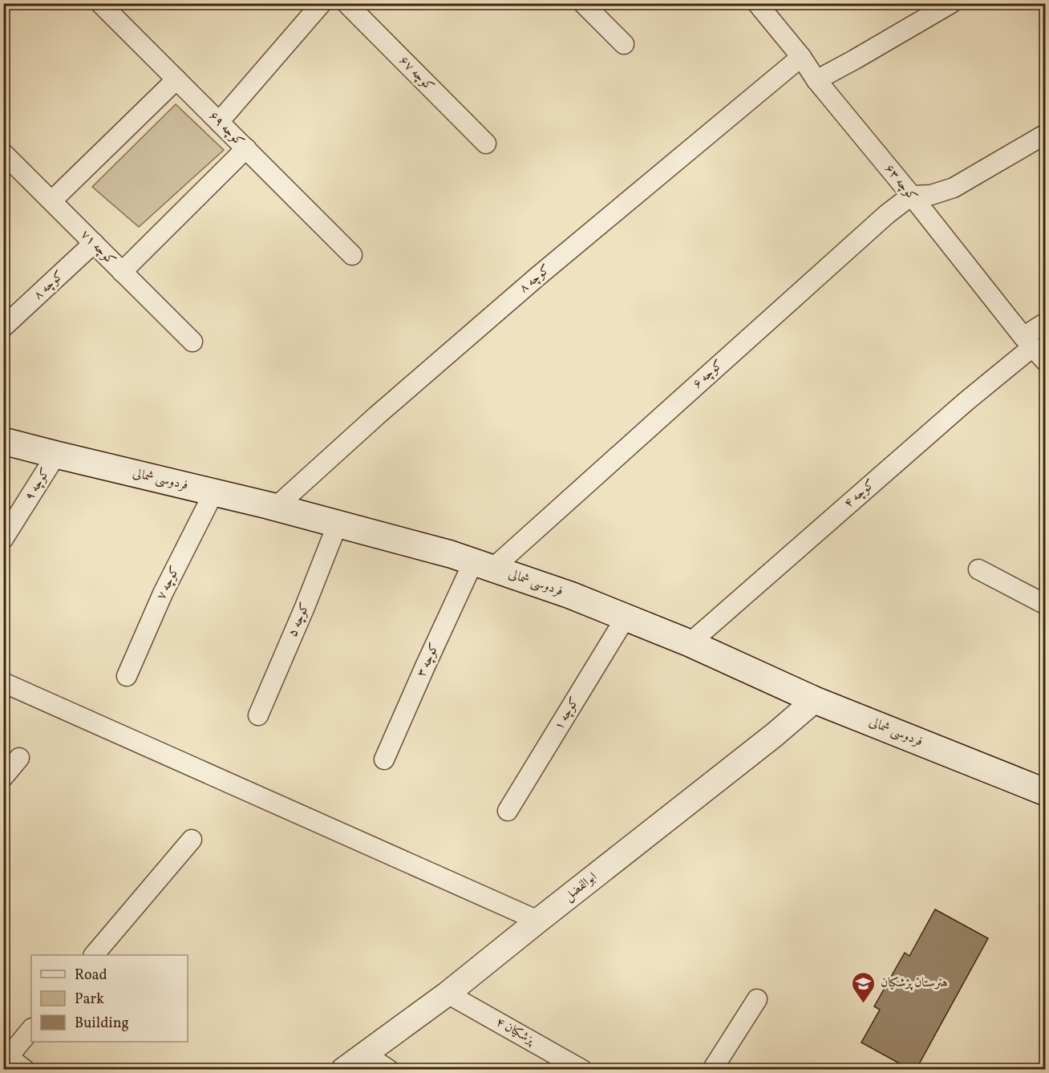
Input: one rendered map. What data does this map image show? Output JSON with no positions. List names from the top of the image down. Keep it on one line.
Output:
{"streets":{"main road":["فردوسی شمالی"],"street":["کوچه ۶۷","کوچه ۶۹","کوچه ۶۳","کوچه ۷۱","کوچه ۸","کوچه ۶","کوچه ۹","کوچه ۴","کوچه ۷","کوچه ۵","کوچه ۳","کوچه ۱","ابوالفضل","پزشکیان ۴"]},"crossings":[["کوچه ۶۳","کوچه ۸"],["کوچه ۶۳","کوچه ۶"],["کوچه ۶۳","کوچه ۴"],["کوچه ۷۱","کوچه ۸"],["کوچه ۸","فردوسی شمالی"],["کوچه ۶","فردوسی شمالی"],["کوچه ۶","کوچه ۳"],["فردوسی شمالی","کوچه ۹"],["فردوسی شمالی","کوچه ۴"],["فردوسی شمالی","کوچه ۷"],["فردوسی شمالی","کوچه ۵"],["فردوسی شمالی","کوچه ۳"],["فردوسی شمالی","کوچه ۱"],["فردوسی شمالی","ابوالفضل"],["ابوالفضل","پزشکیان ۴"]],"places":{"school or university":["هنرستان پزشکیان"]},"legend":["Road","Park","Building"]}
